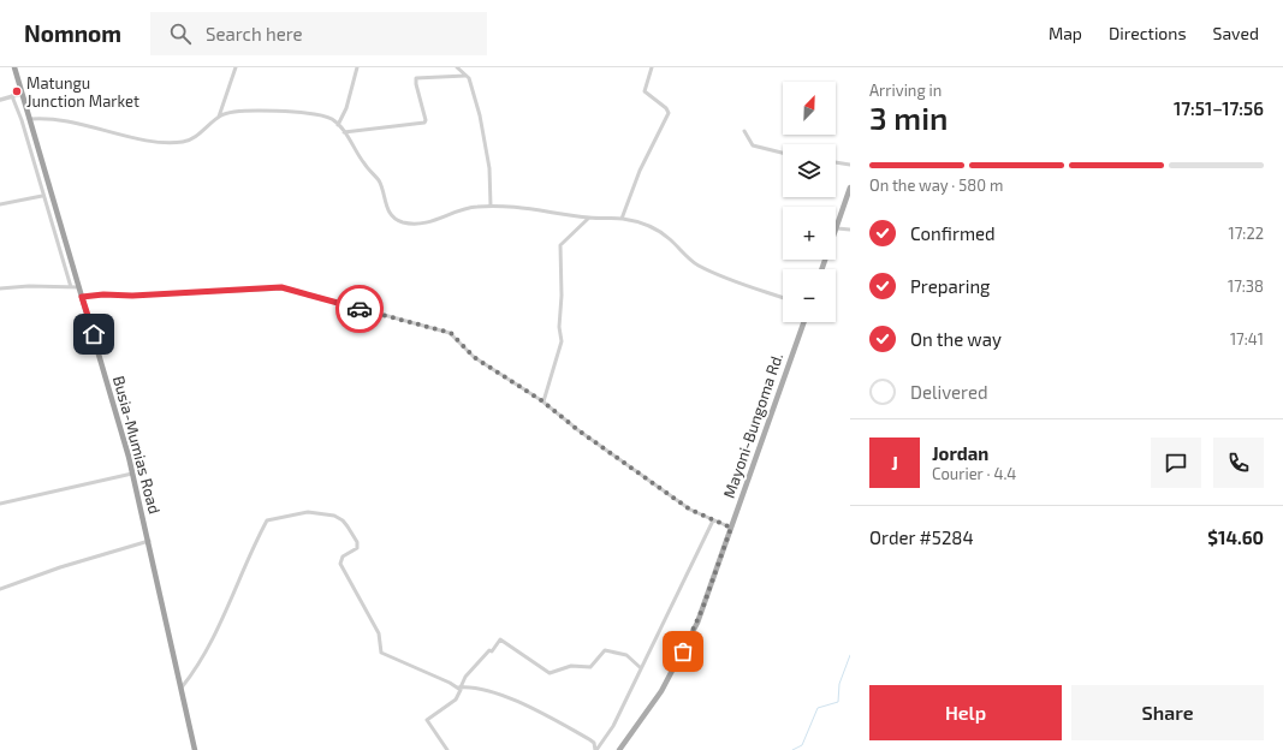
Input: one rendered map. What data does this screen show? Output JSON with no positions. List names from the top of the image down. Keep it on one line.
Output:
{"streets":{"highway":["Busia-Mumias Road"],"main road":["Mayoni-Bungoma Rd."]},"places":["Matungu Junction Market"],"north":"top right","page":{"header":"Nomnom","search":"Search here","nav":["Map","Directions","Saved"],"heading":["3 min","Arriving in","17:51–17:56"],"panel":["Jordan","Courier · 4.4","Order #5284","$14.60"],"map_buttons":["+","−"],"bar":"On the way · 580 m","list":[["Confirmed","17:22"],["Preparing","17:38"],["On the way","17:41"],"Delivered"],"round":"J","buttons":["Help","Share"]}}
